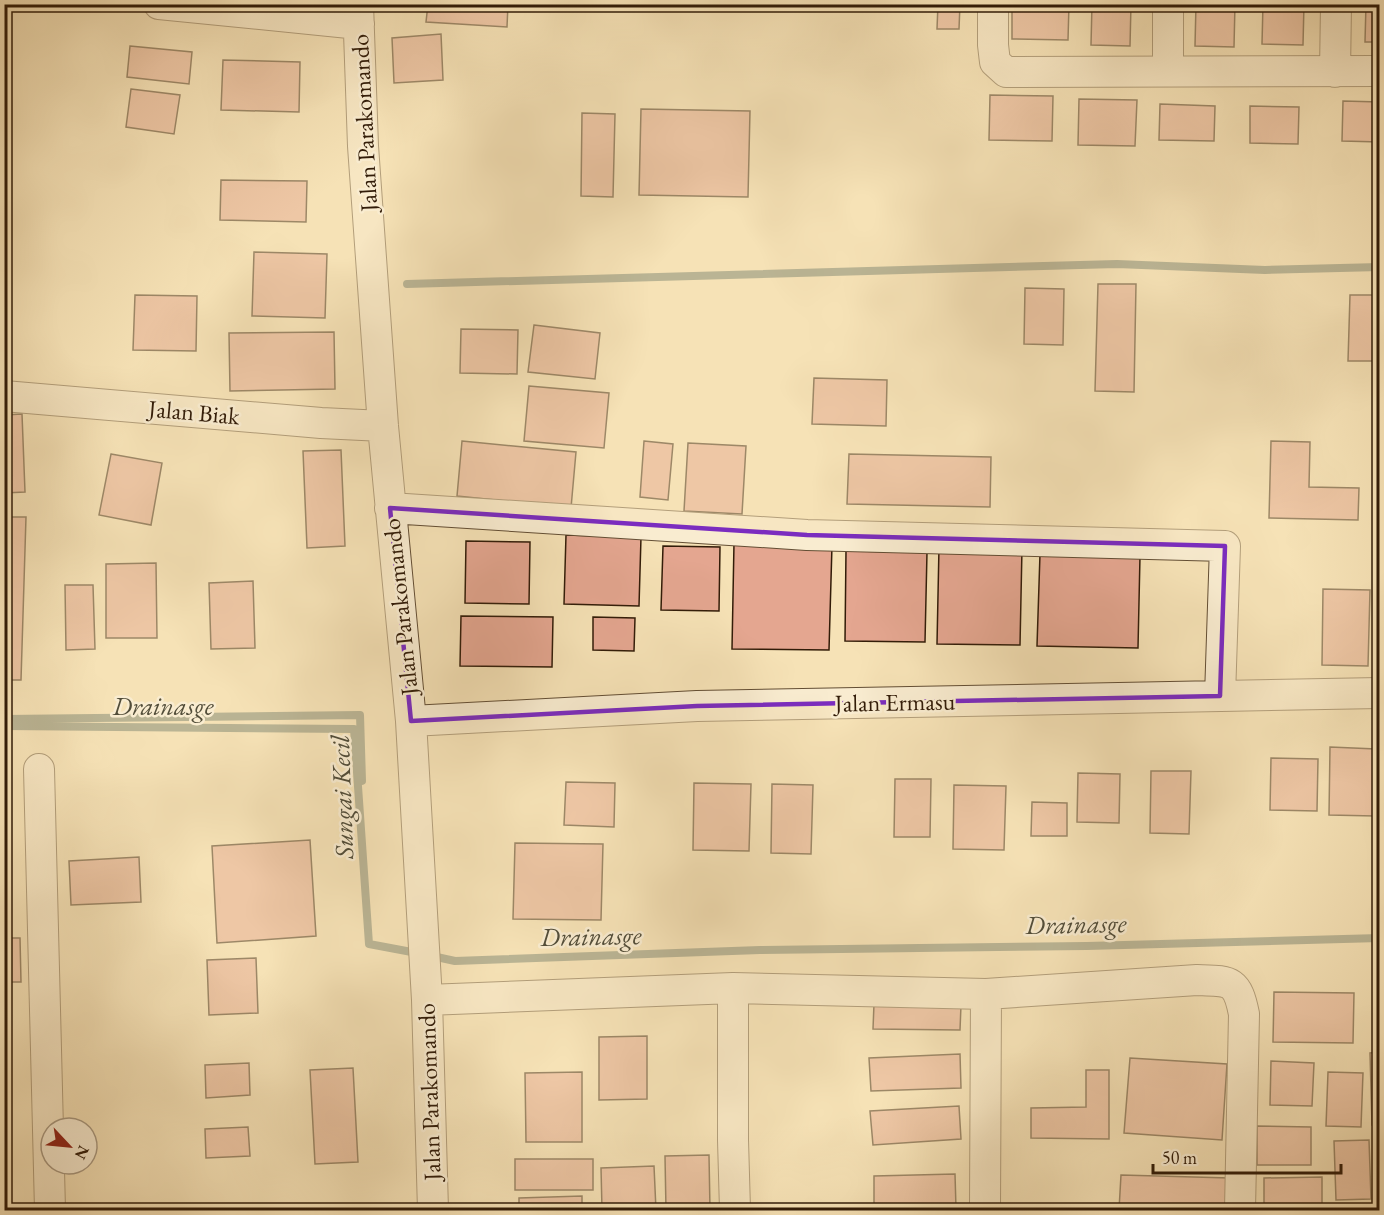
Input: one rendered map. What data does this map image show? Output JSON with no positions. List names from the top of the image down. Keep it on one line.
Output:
{"streets":{"street":["Jalan Parakomando","Jalan Biak","Jalan Ermasu"]},"crossings":[["Jalan Parakomando","Jalan Biak"],["Jalan Parakomando","Jalan Ermasu"]],"water":["Drainasge","Sungai Kecil"],"scale_bar":"50 m","north":"bottom right"}
